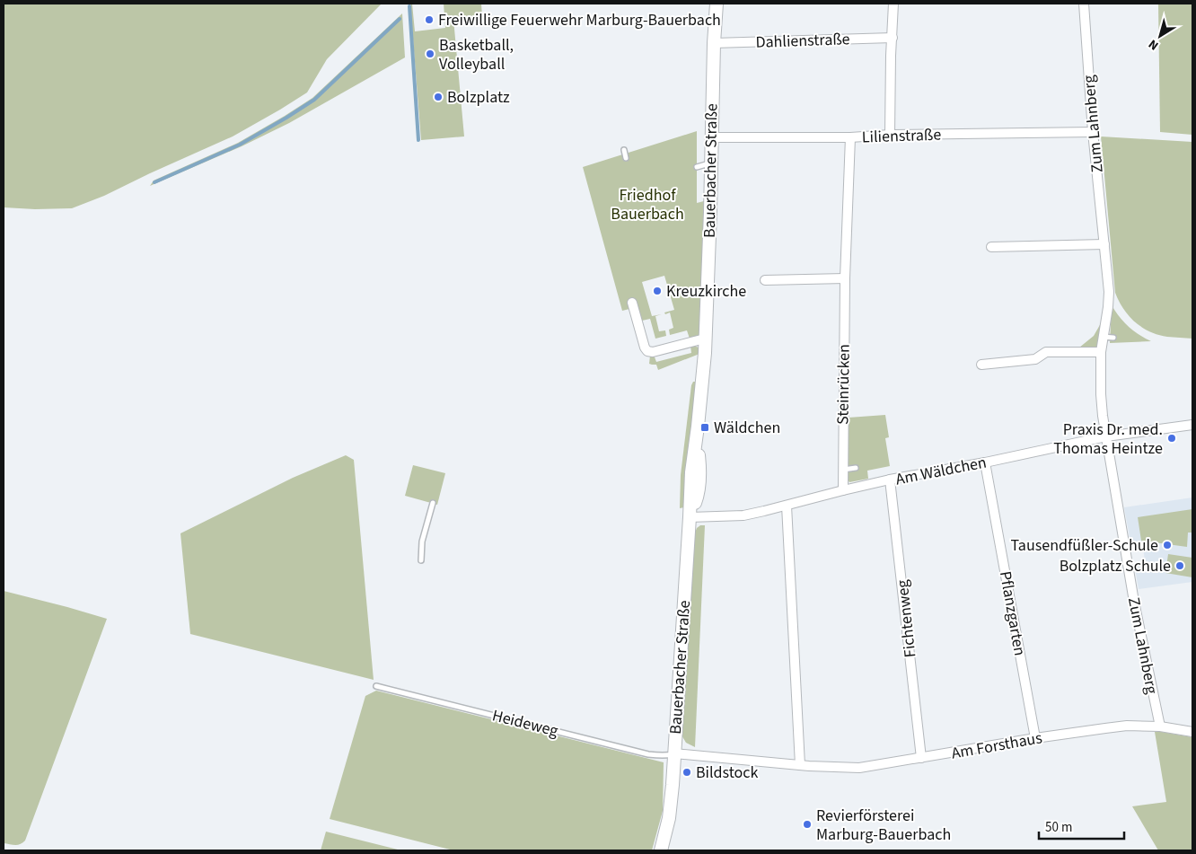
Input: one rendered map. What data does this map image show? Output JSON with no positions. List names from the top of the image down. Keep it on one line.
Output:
{"streets":{"street":["Dahlienstraße","Zum Lahnberg","Lilienstraße","Bauerbacher Straße","Steinrücken","Am Wäldchen","Pflanzgarten","Fichtenweg","Am Forsthaus"],"lane":["Heideweg"]},"crossings":[["Dahlienstraße","Bauerbacher Straße"],["Zum Lahnberg","Lilienstraße"],["Zum Lahnberg","Am Wäldchen"],["Zum Lahnberg","Am Forsthaus"],["Lilienstraße","Bauerbacher Straße"],["Lilienstraße","Steinrücken"],["Bauerbacher Straße","Am Wäldchen"],["Bauerbacher Straße","Heideweg"],["Bauerbacher Straße","Am Forsthaus"],["Steinrücken","Am Wäldchen"],["Am Wäldchen","Pflanzgarten"],["Am Wäldchen","Fichtenweg"],["Pflanzgarten","Am Forsthaus"],["Fichtenweg","Am Forsthaus"],["Heideweg","Am Forsthaus"]],"parks":["Friedhof Bauerbach"],"places":{"other":["Freiwillige Feuerwehr Marburg-Bauerbach","Basketball, Volleyball","Bolzplatz","Kreuzkirche","Praxis Dr. med. Thomas Heintze","Tausendfüßler-Schule","Bolzplatz Schule","Bildstock","Revierförsterei Marburg-Bauerbach"],"transit":["Wäldchen"]},"scale_bar":"50 m","north":"bottom left"}
